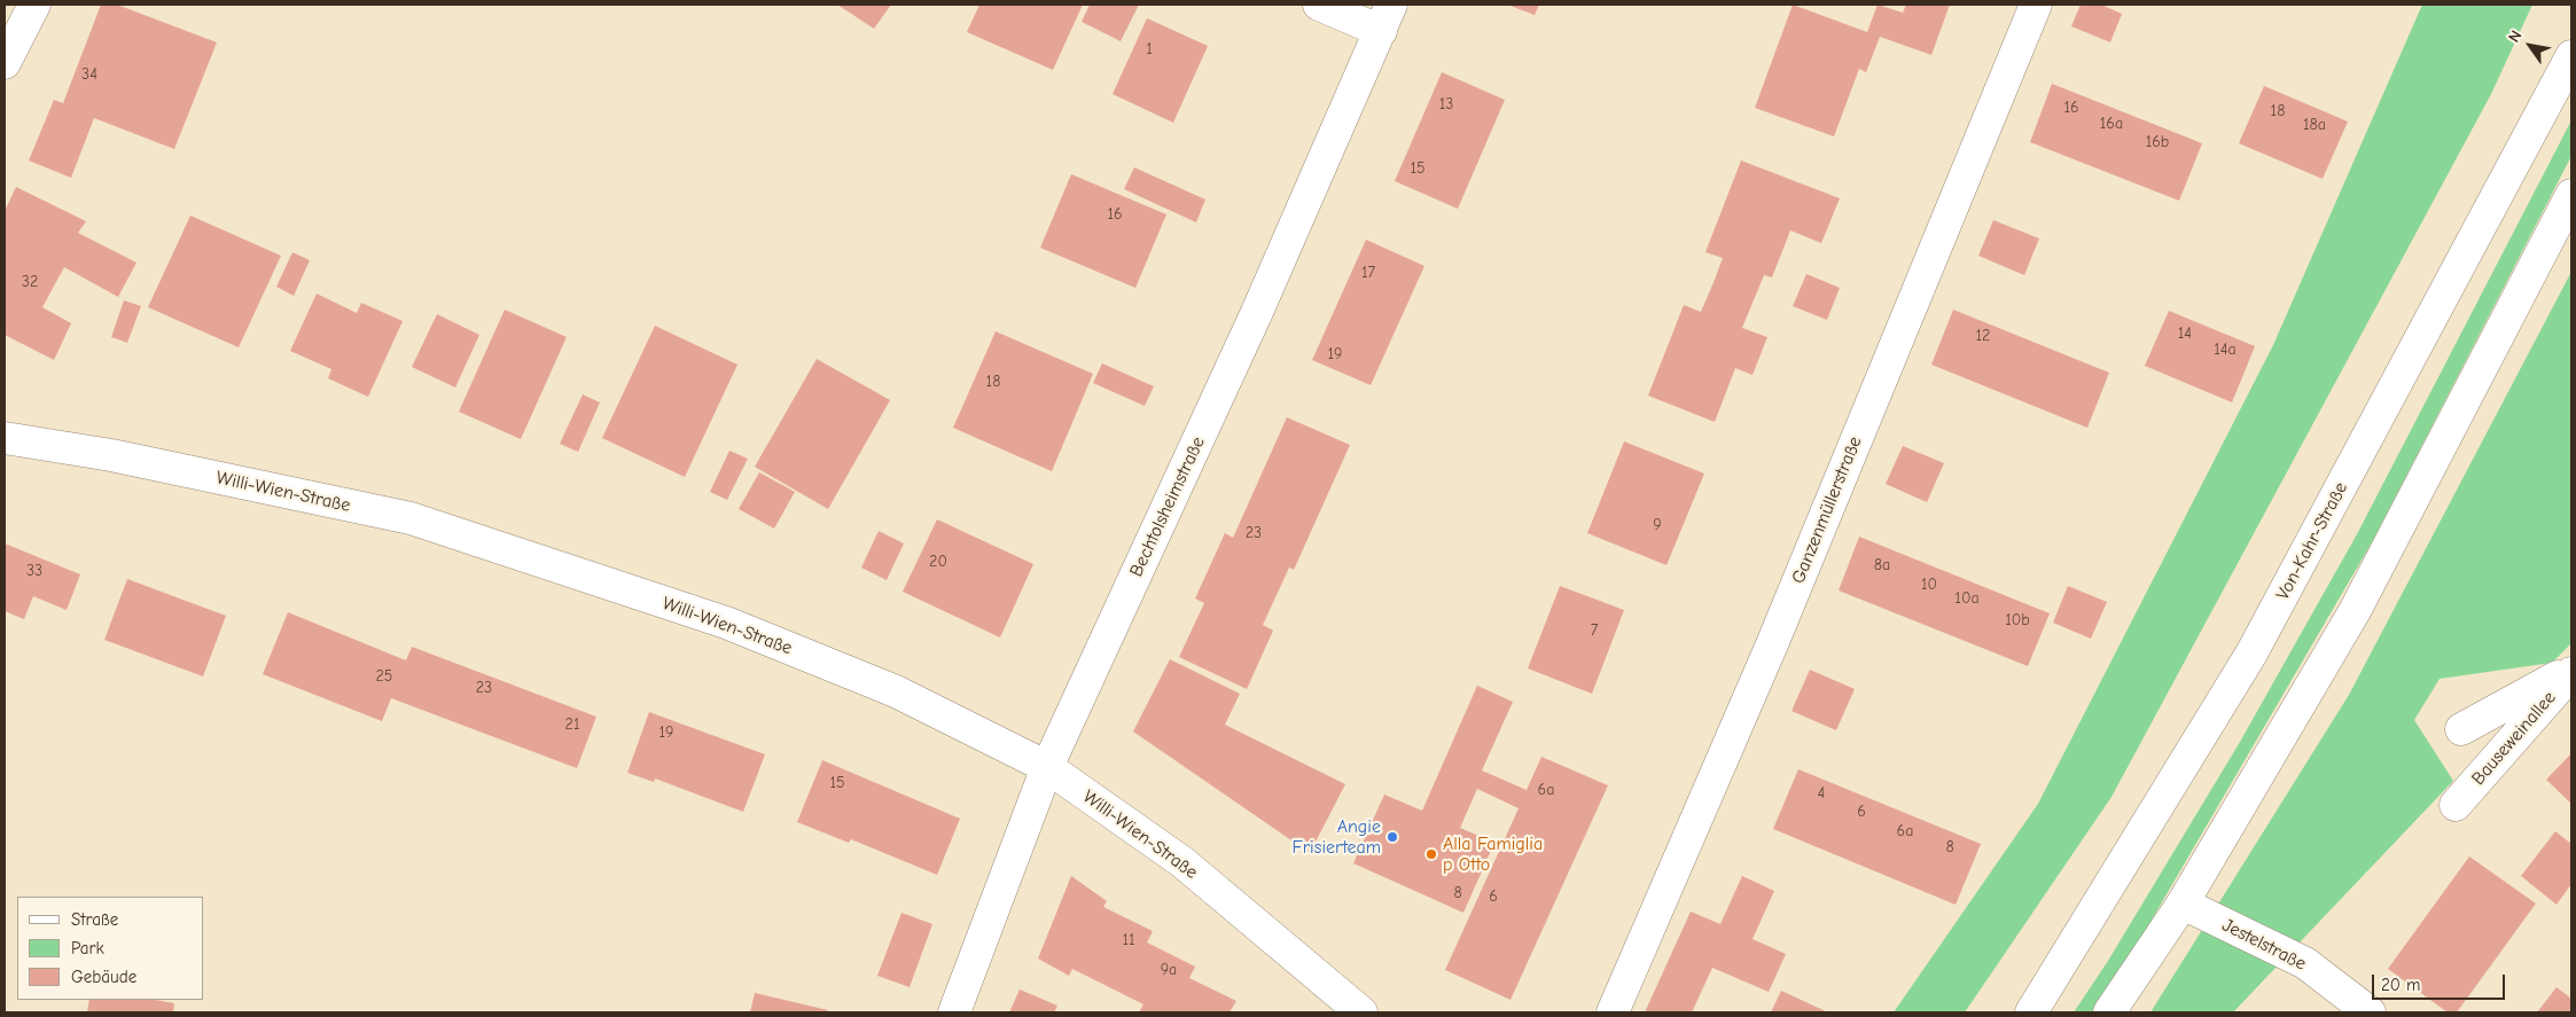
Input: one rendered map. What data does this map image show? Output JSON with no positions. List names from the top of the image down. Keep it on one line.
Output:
{"streets":{"street":["Willi-Wien-Straße","Bechtolsheimstraße","Ganzenmüllerstraße","Von-Kahr-Straße","Bauseweinallee","Jestelstraße"]},"crossings":[["Willi-Wien-Straße","Bechtolsheimstraße"]],"places":["Angie Frisierteam","Alla Famiglia p Otto"],"house_numbers":["1","34","13","16","18","16a","18a","16b","15","16","17","32","14","12","14a","19","18","9","23","20","8a","33","10","10a","10b","7","25","23","21","19","15","6a","4","6","6a","8","8","6","11","9a"],"legend":["Straße","Park","Gebäude"],"scale_bar":"20 m","north":"top left"}
